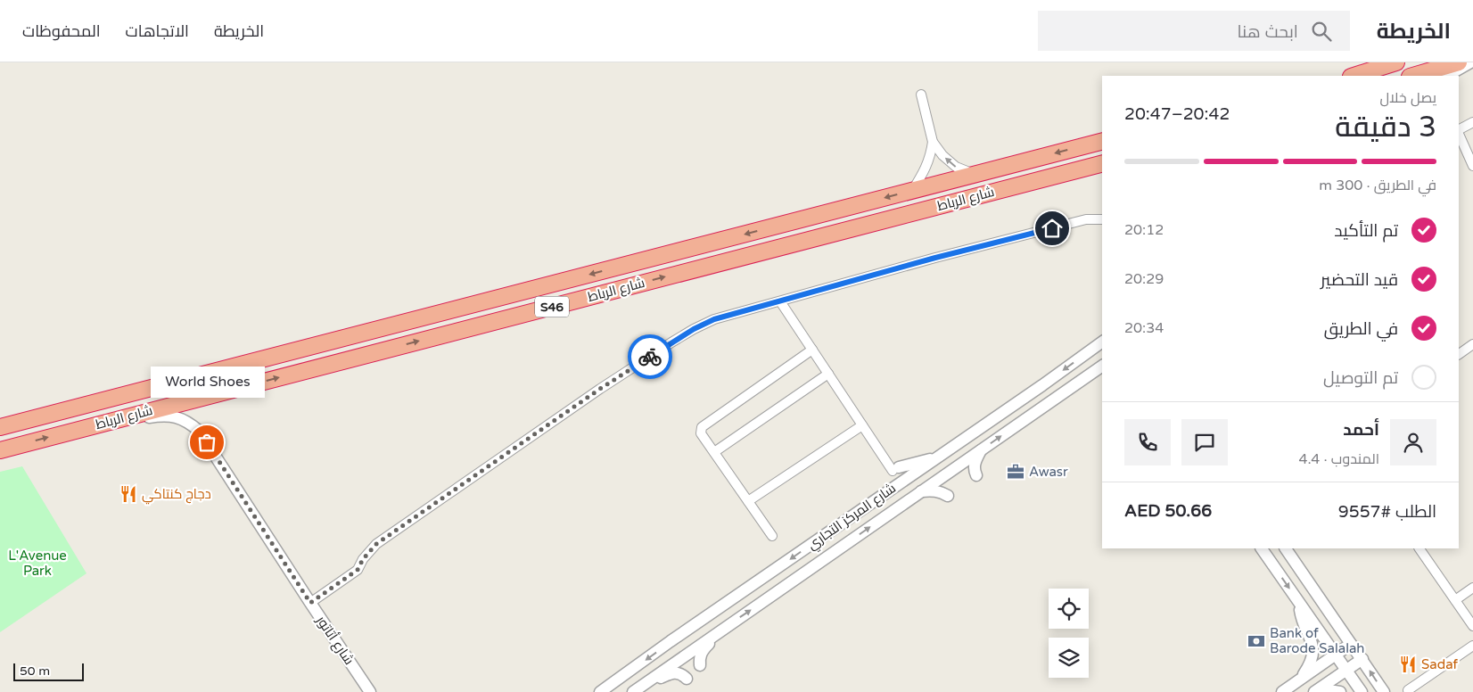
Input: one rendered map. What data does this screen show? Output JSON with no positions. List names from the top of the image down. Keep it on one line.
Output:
{"streets":{"highway":["شارع الرباط","S46"],"street":["شارع المركز التجاري","شارع أتاتور"]},"crossings":[["شارع الرباط","شارع أتاتور"]],"parks":["L'Avenue Park"],"places":{"other":["World Shoes"],"office":["Awasr"],"restaurant":["دجاج كنتاكي","Sadaf"],"bank":["Bank of Barode Salalah"]},"scale_bar":"50 m","page":{"header":"الخريطة","search":"ابحث هنا","nav":["الخريطة","الاتجاهات","المحفوظات"],"heading":["3 دقيقة","يصل خلال","20:42–20:47"],"panel":["أحمد","المندوب · 4.4","الطلب #9557","AED 50.66"],"bar":"في الطريق · 300 m","list":[["تم التأكيد","20:12"],["قيد التحضير","20:29"],["في الطريق","20:34"],"تم التوصيل"],"bubble":"World Shoes","scale":"50 m"}}
